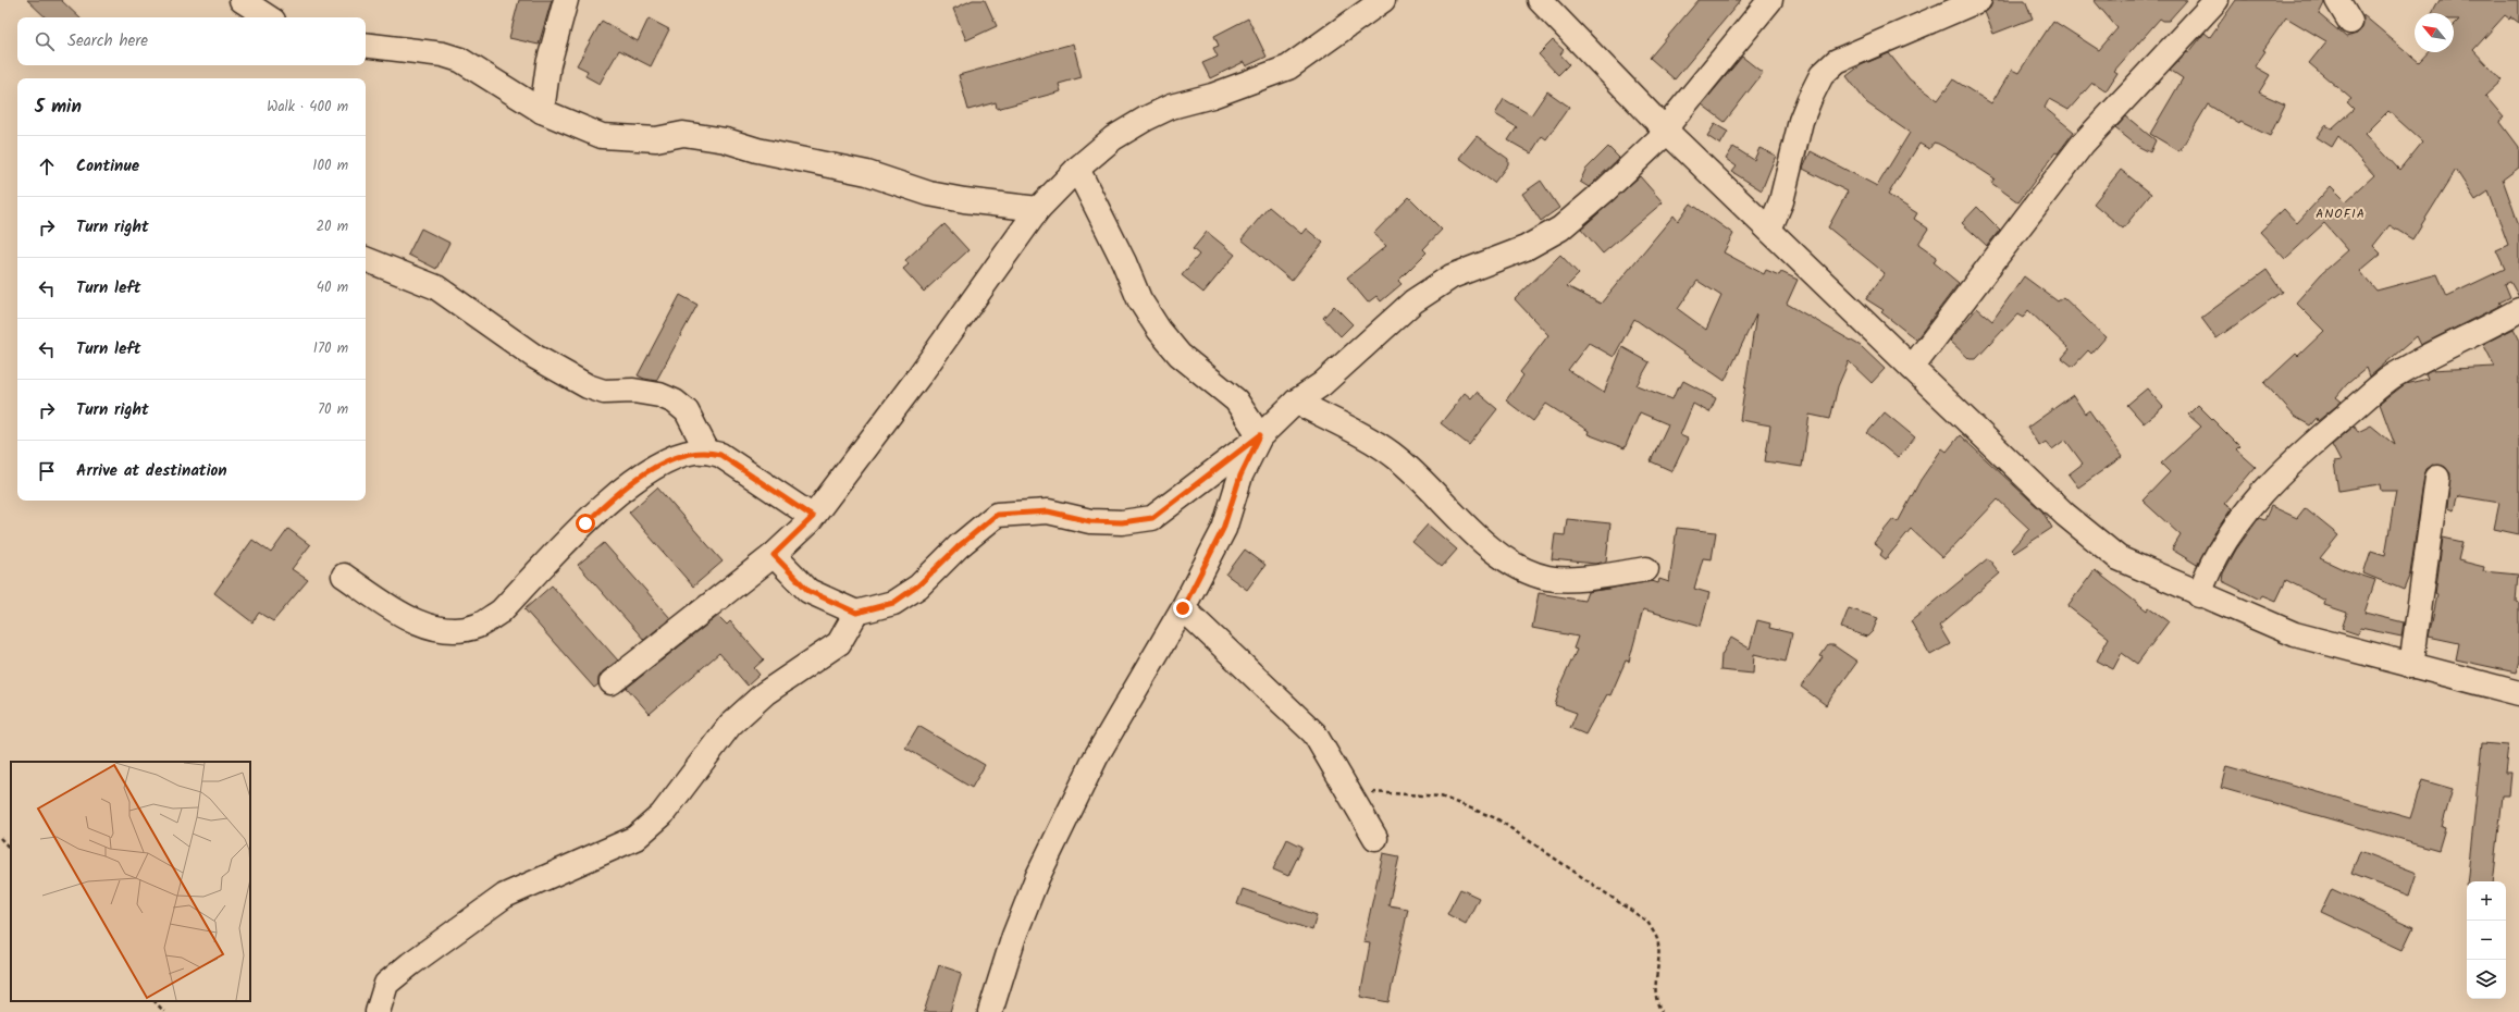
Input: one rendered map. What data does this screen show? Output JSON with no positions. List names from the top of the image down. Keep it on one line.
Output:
{"districts":["ANOFIA"],"north":"top left","page":{"search":"Search here","heading":["5 min","Walk · 400 m"],"list":[["Continue","100 m"],["Turn right","20 m"],["Turn left","40 m"],["Turn left","170 m"],["Turn right","70 m"],"Arrive at destination"],"map_buttons":["+","−"]}}
